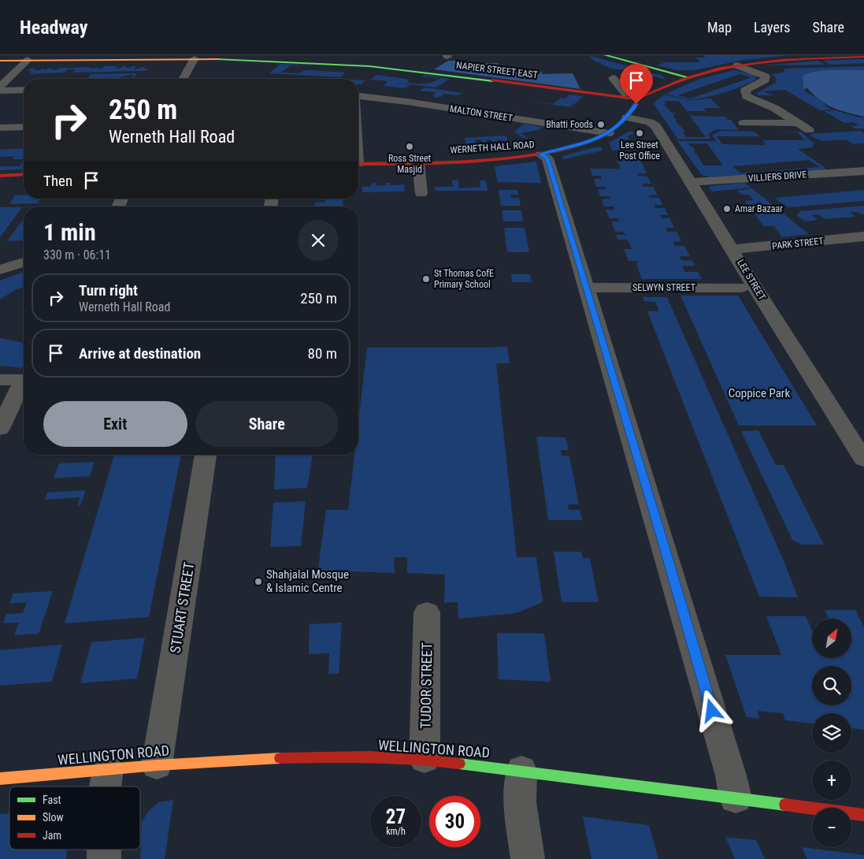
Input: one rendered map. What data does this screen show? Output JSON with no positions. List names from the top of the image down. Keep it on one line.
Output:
{"streets":{"street":["NAPIER STREET EAST","MALTON STREET","WERNETH HALL ROAD","VILLIERS DRIVE","PARK STREET","LEE STREET","SELWYN STREET","STUART STREET","TUDOR STREET","WELLINGTON ROAD"]},"crossings":[["NAPIER STREET EAST","WERNETH HALL ROAD"],["MALTON STREET","WERNETH HALL ROAD"],["WERNETH HALL ROAD","LEE STREET"],["VILLIERS DRIVE","LEE STREET"],["PARK STREET","LEE STREET"],["STUART STREET","WELLINGTON ROAD"],["TUDOR STREET","WELLINGTON ROAD"]],"parks":["Coppice Park"],"places":["Bhatti Foods","Lee Street Post Office","Ross Street Masjid","Amar Bazaar","St Thomas CofE Primary School","Shahjalal Mosque & Islamic Centre"],"legend":["Fast","Slow","Jam"],"north":"top right","page":{"header":"Headway","nav":["Map","Layers","Share"],"turn":["250 m","Werneth Hall Road"],"then":"Then","heading":["1 min","330 m · 06:11"],"list":[{"name":"Turn right","note":"Werneth Hall Road","value":"250 m"},{"name":"Arrive at destination","value":"80 m"}],"buttons":["Exit","Share"],"map_buttons":["+","−"],"speed":"27 km/h","limit":"30"}}
